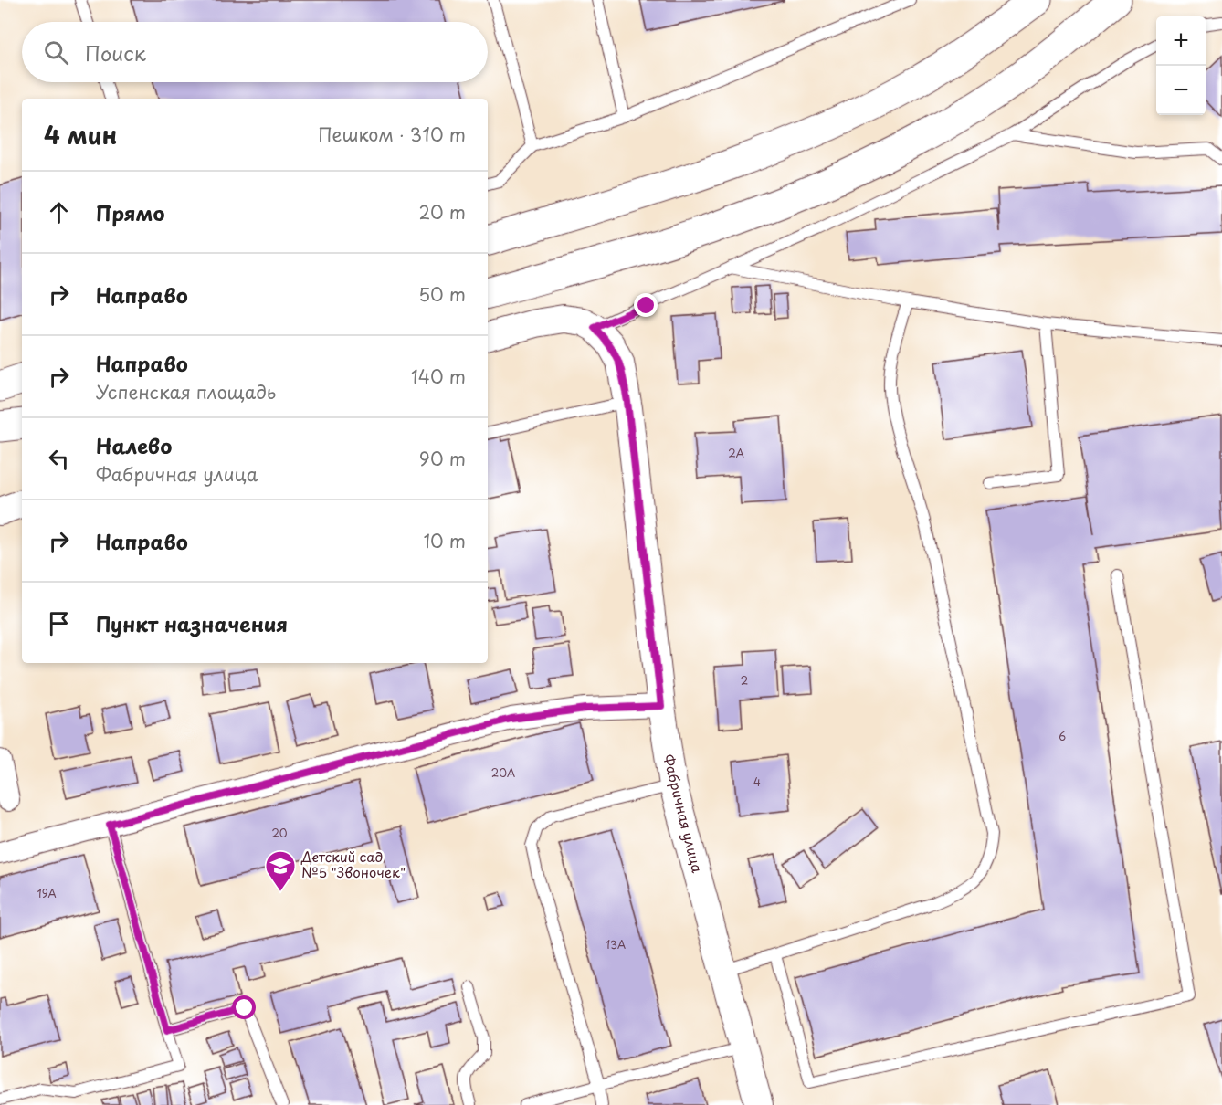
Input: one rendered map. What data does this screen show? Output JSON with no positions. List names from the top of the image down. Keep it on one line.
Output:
{"streets":{"street":["Фабричная улица"]},"places":{"school or university":["Детский сад №5 \"Звоночек\""]},"house_numbers":["2А","2","6","20А","4","20","19А","13А"],"page":{"map_buttons":["+","−"],"search":"Поиск","heading":["4 мин","Пешком · 310 m"],"list":[["Прямо","20 m"],["Направо","50 m"],["Направо","Успенская площадь","140 m"],["Налево","Фабричная улица","90 m"],["Направо","10 m"],"Пункт назначения"]}}
